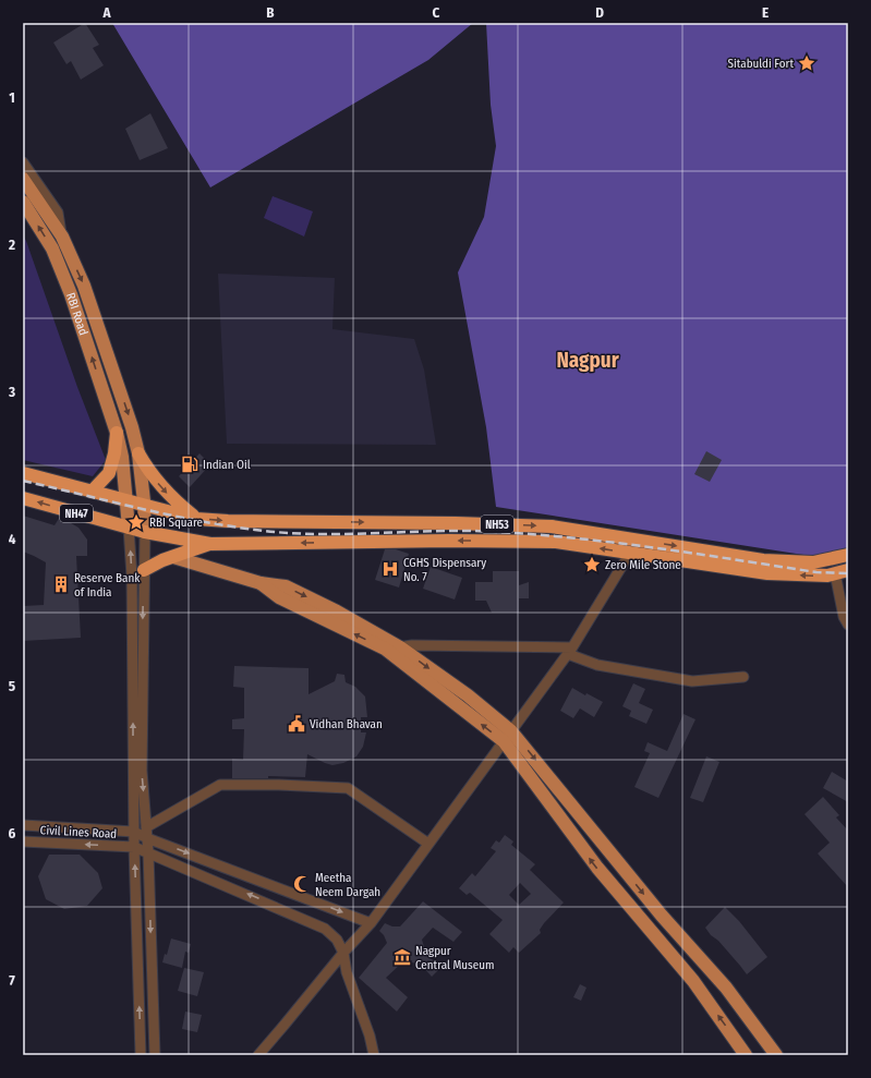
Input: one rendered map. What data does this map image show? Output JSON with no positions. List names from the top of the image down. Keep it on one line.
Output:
{"streets":{"highway":["NH47","NH53"],"main road":["RBI Road"],"street":["Civil Lines Road"]},"crossings":[["RBI Road","NH47"],["NH47","NH53"]],"districts":["Nagpur"],"places":{"place":["Sitabuldi Fort","RBI Square","Zero Mile Stone"],"fuel station":["Indian Oil"],"hospital":["CGHS Dispensary No. 7"],"building":["Reserve Bank of India"],"public building":["Vidhan Bhavan"],"mosque":["Meetha Neem Dargah"],"museum":["Nagpur Central Museum"]},"grid":{"columns":["A","B","C","D","E"],"rows":["1","2","3","4","5","6","7"]}}
